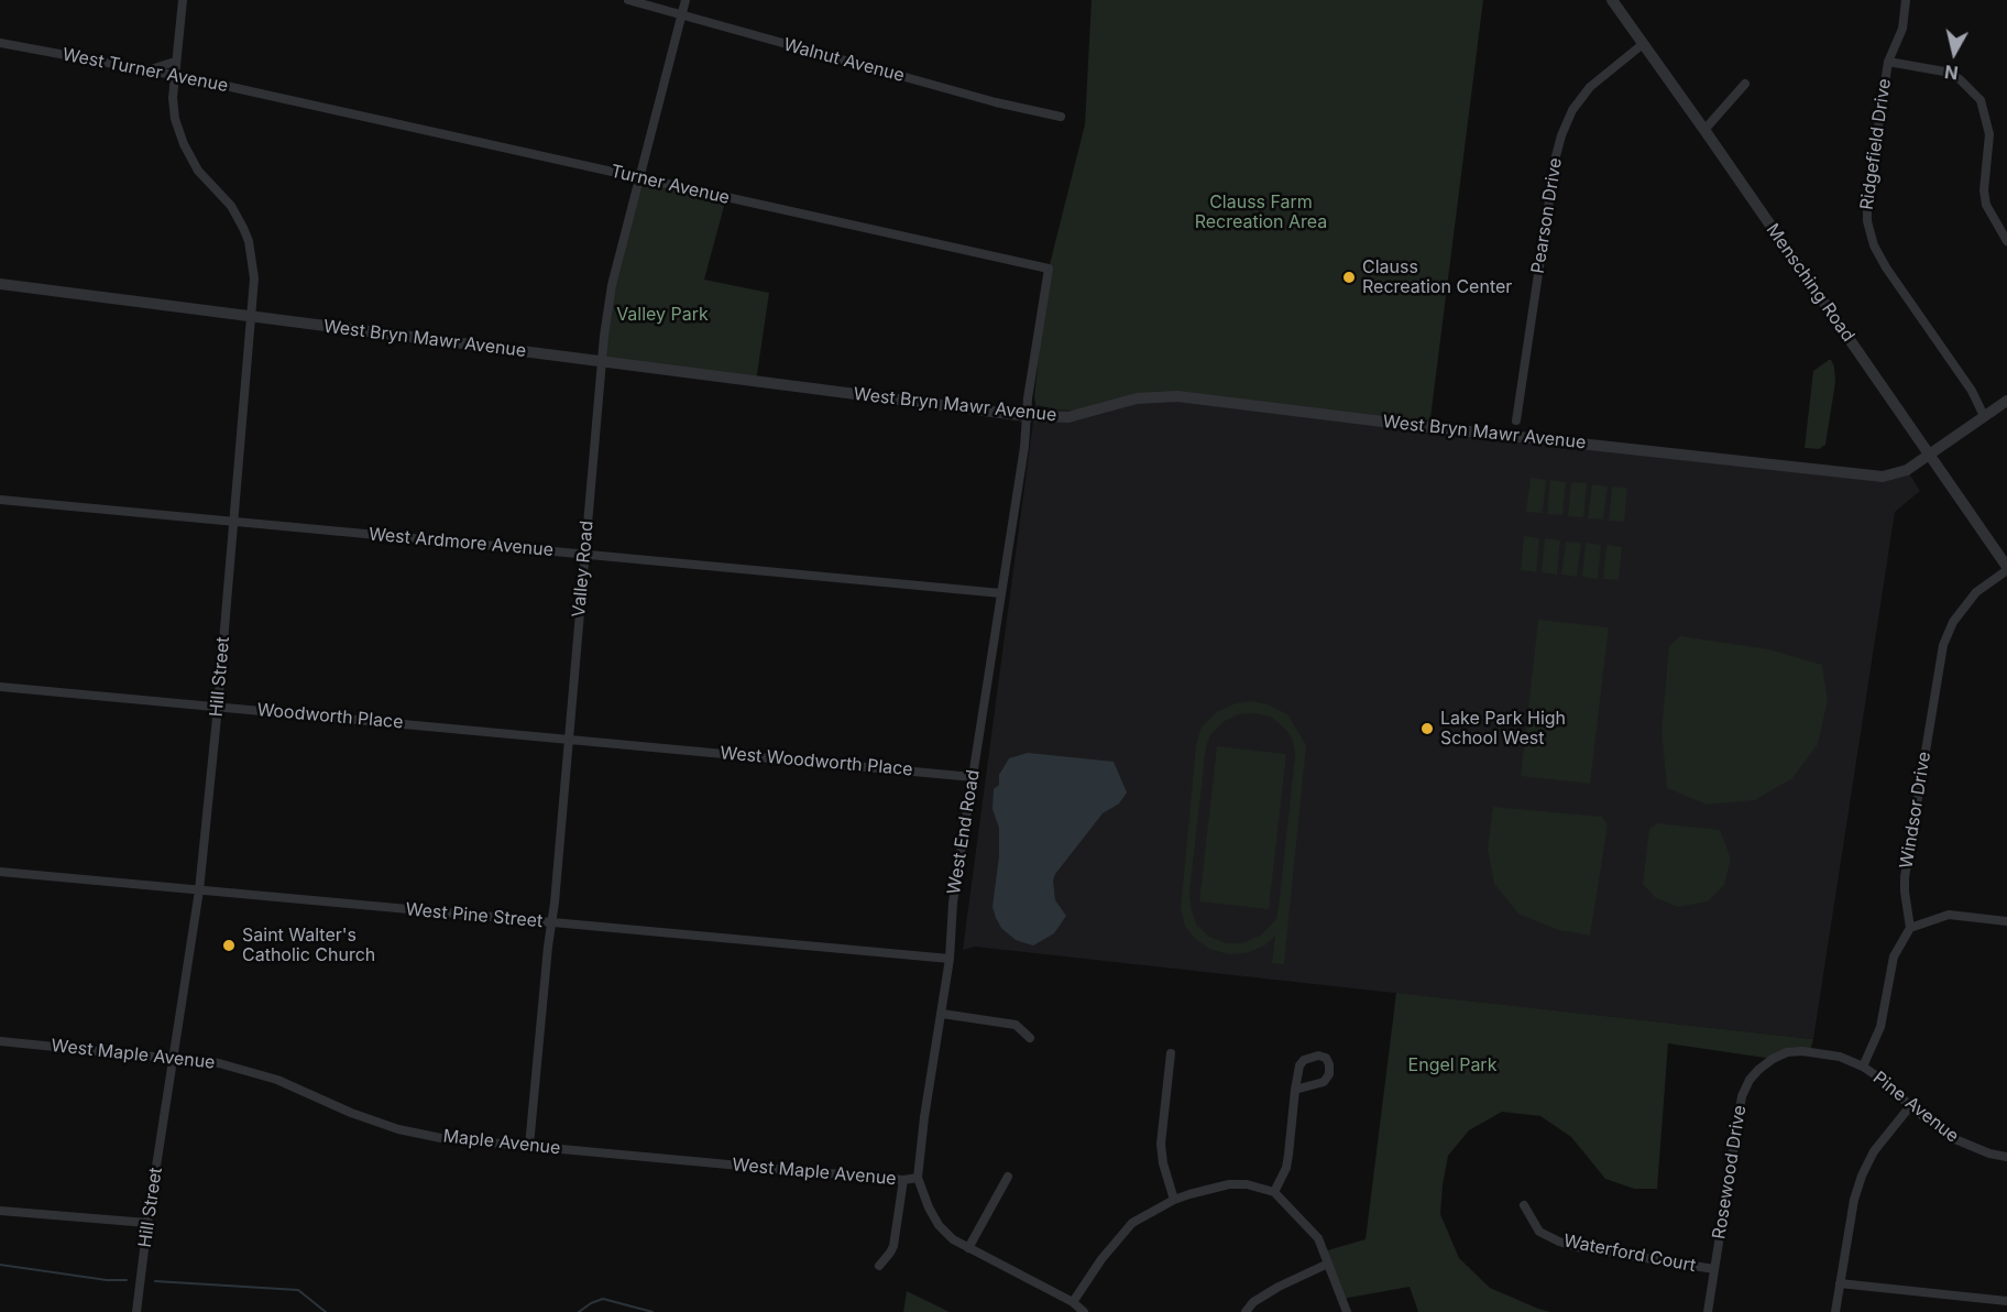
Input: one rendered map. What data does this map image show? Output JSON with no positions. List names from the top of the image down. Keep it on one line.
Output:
{"streets":{"street":["Walnut Avenue","West Turner Avenue","Ridgefield Drive","Turner Avenue","Pearson Drive","Mensching Road","West Bryn Mawr Avenue","West Ardmore Avenue","Valley Road","Hill Street","Woodworth Place","West Woodworth Place","Windsor Drive","West End Road","West Pine Street","West Maple Avenue","Pine Avenue","Maple Avenue","Rosewood Drive","Waterford Court"]},"crossings":[["Walnut Avenue","Valley Road"],["West Turner Avenue","Turner Avenue"],["West Turner Avenue","Hill Street"],["Ridgefield Drive","West Bryn Mawr Avenue"],["Turner Avenue","Valley Road"],["Turner Avenue","West End Road"],["Pearson Drive","Mensching Road"],["Mensching Road","West Bryn Mawr Avenue"],["Mensching Road","Windsor Drive"],["West Bryn Mawr Avenue","Valley Road"],["West Bryn Mawr Avenue","Hill Street"],["West Bryn Mawr Avenue","West End Road"],["West Ardmore Avenue","Valley Road"],["West Ardmore Avenue","Hill Street"],["West Ardmore Avenue","West End Road"],["Valley Road","Woodworth Place"],["Valley Road","West Pine Street"],["Valley Road","Maple Avenue"],["Hill Street","Woodworth Place"],["Hill Street","West Pine Street"],["Hill Street","West Maple Avenue"],["Woodworth Place","West Woodworth Place"],["West Woodworth Place","West End Road"],["West End Road","West Pine Street"],["West End Road","West Maple Avenue"],["West Maple Avenue","Maple Avenue"],["Pine Avenue","Rosewood Drive"],["Rosewood Drive","Waterford Court"]],"parks":["Clauss Farm Recreation Area","Valley Park","Engel Park"],"places":["Clauss Recreation Center","Lake Park High School West","Saint Walter's Catholic Church"],"north":"bottom"}
